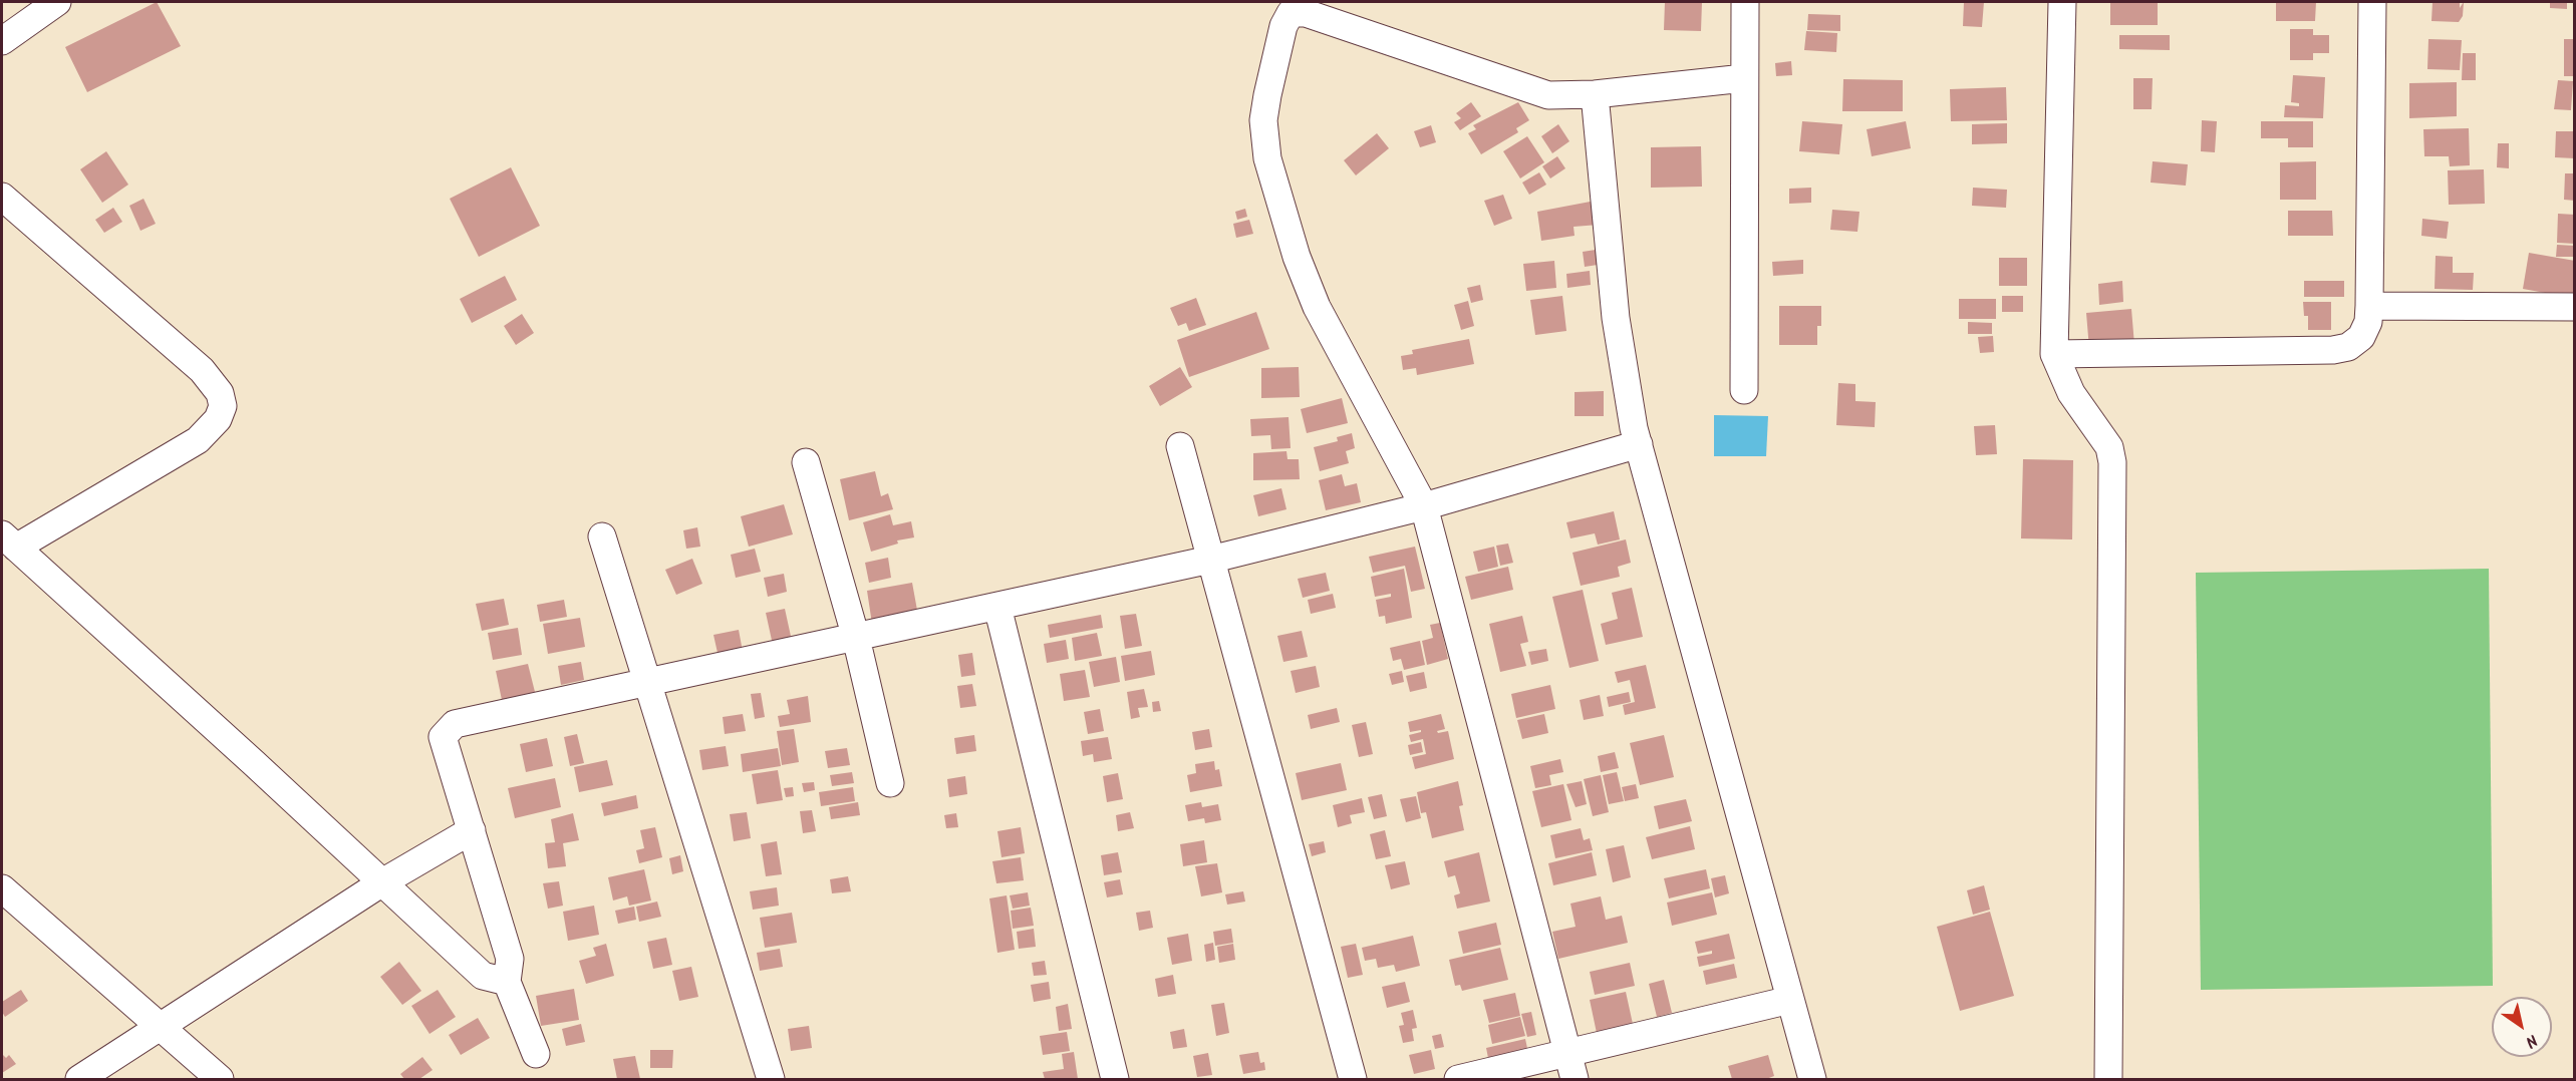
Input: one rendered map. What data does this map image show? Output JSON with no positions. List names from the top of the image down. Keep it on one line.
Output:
{"north":"bottom right"}
